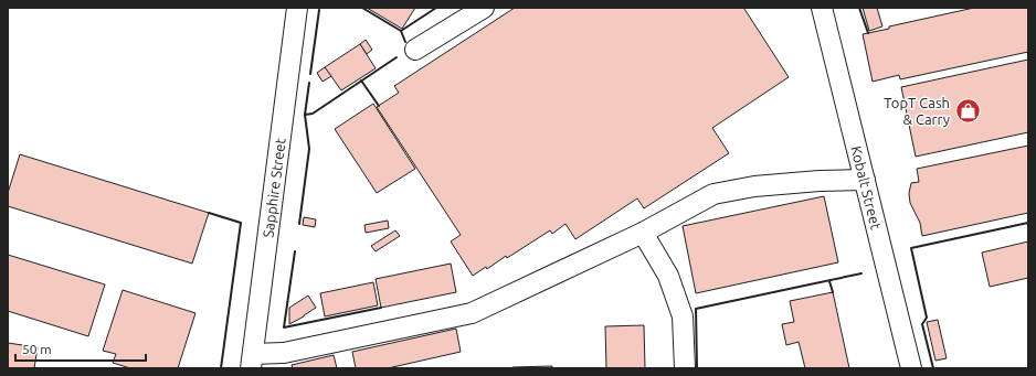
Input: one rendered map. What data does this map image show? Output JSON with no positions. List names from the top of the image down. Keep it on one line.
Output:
{"streets":{"lane":["Kobalt Street","Sapphire Street"]},"places":{"shop":["TopT Cash & Carry"]},"scale_bar":"50 m"}
